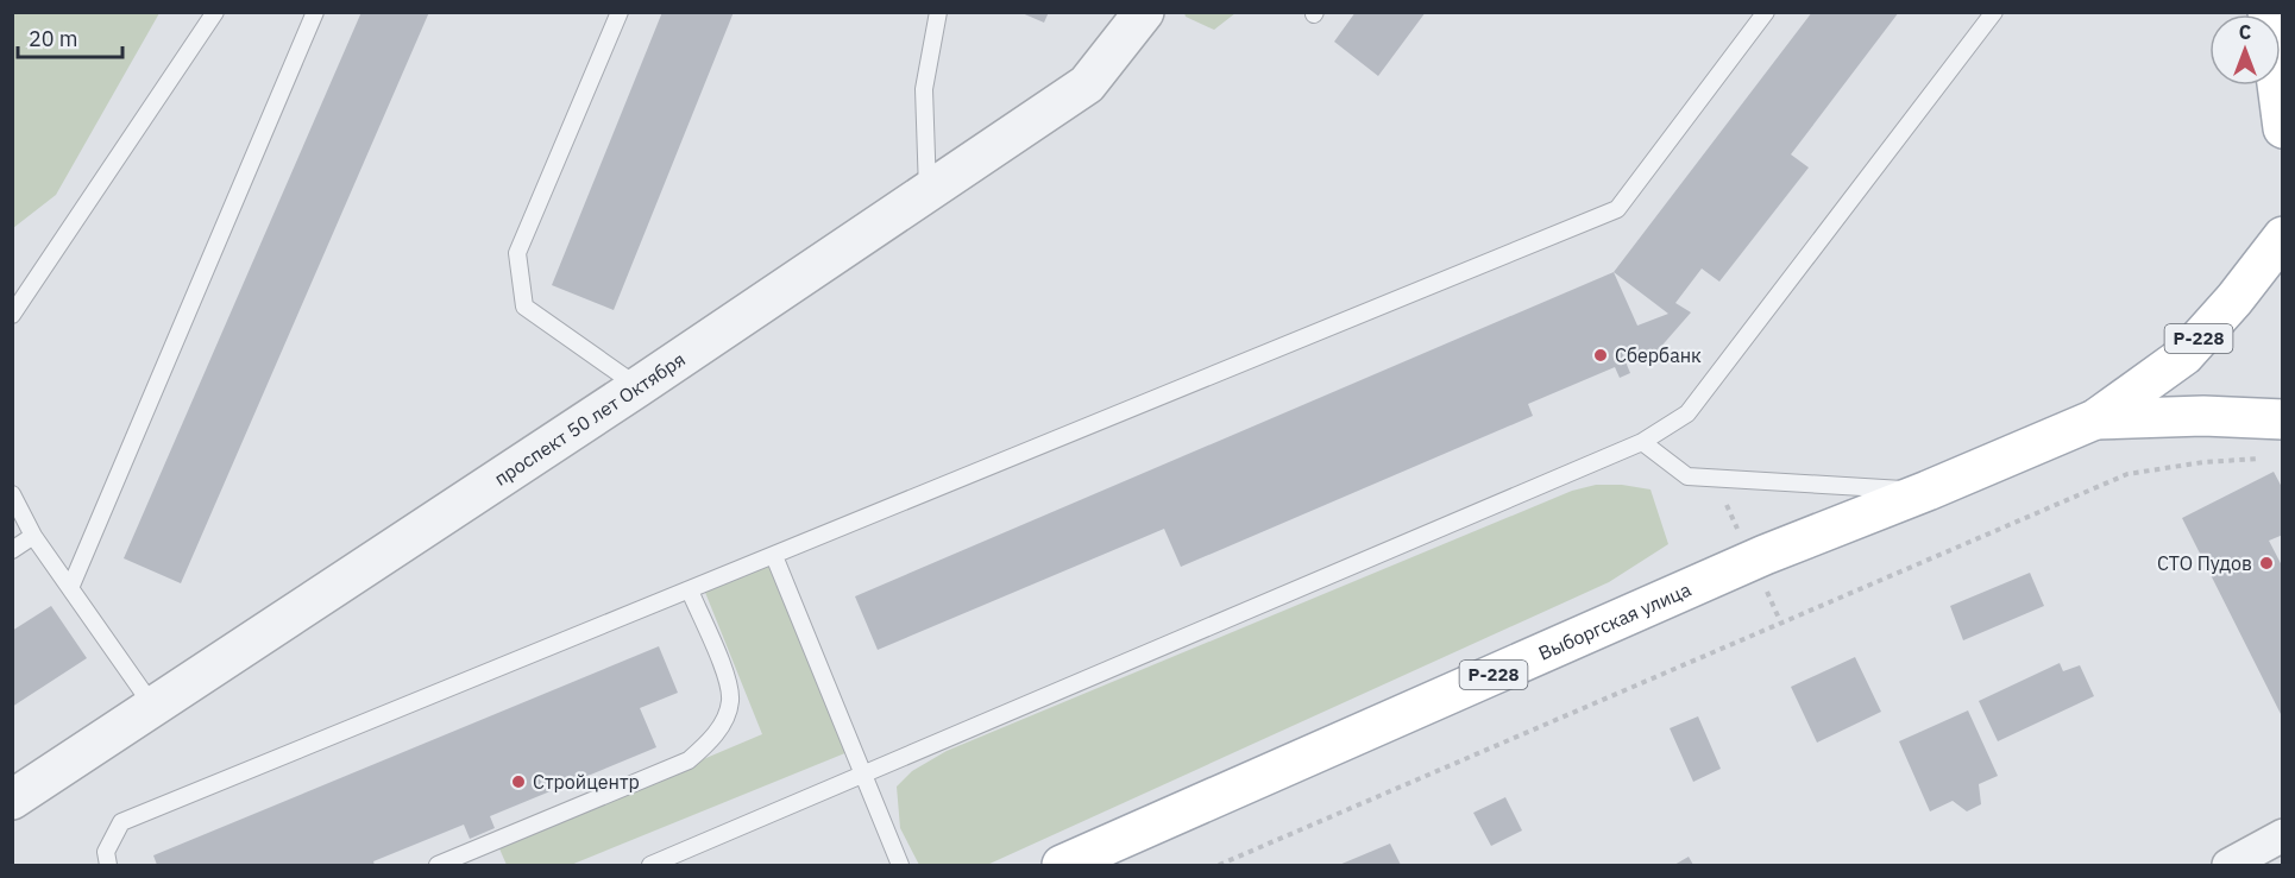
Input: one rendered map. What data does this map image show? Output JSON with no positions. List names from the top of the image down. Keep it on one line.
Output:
{"streets":{"main road":["Р-228","Выборгская улица"],"street":["проспект 50 лет Октября"]},"crossings":[["Р-228","Выборгская улица"]],"places":["Сбербанк","СТО Пудов","Стройцентр"],"scale_bar":"20 m","north":"top"}
